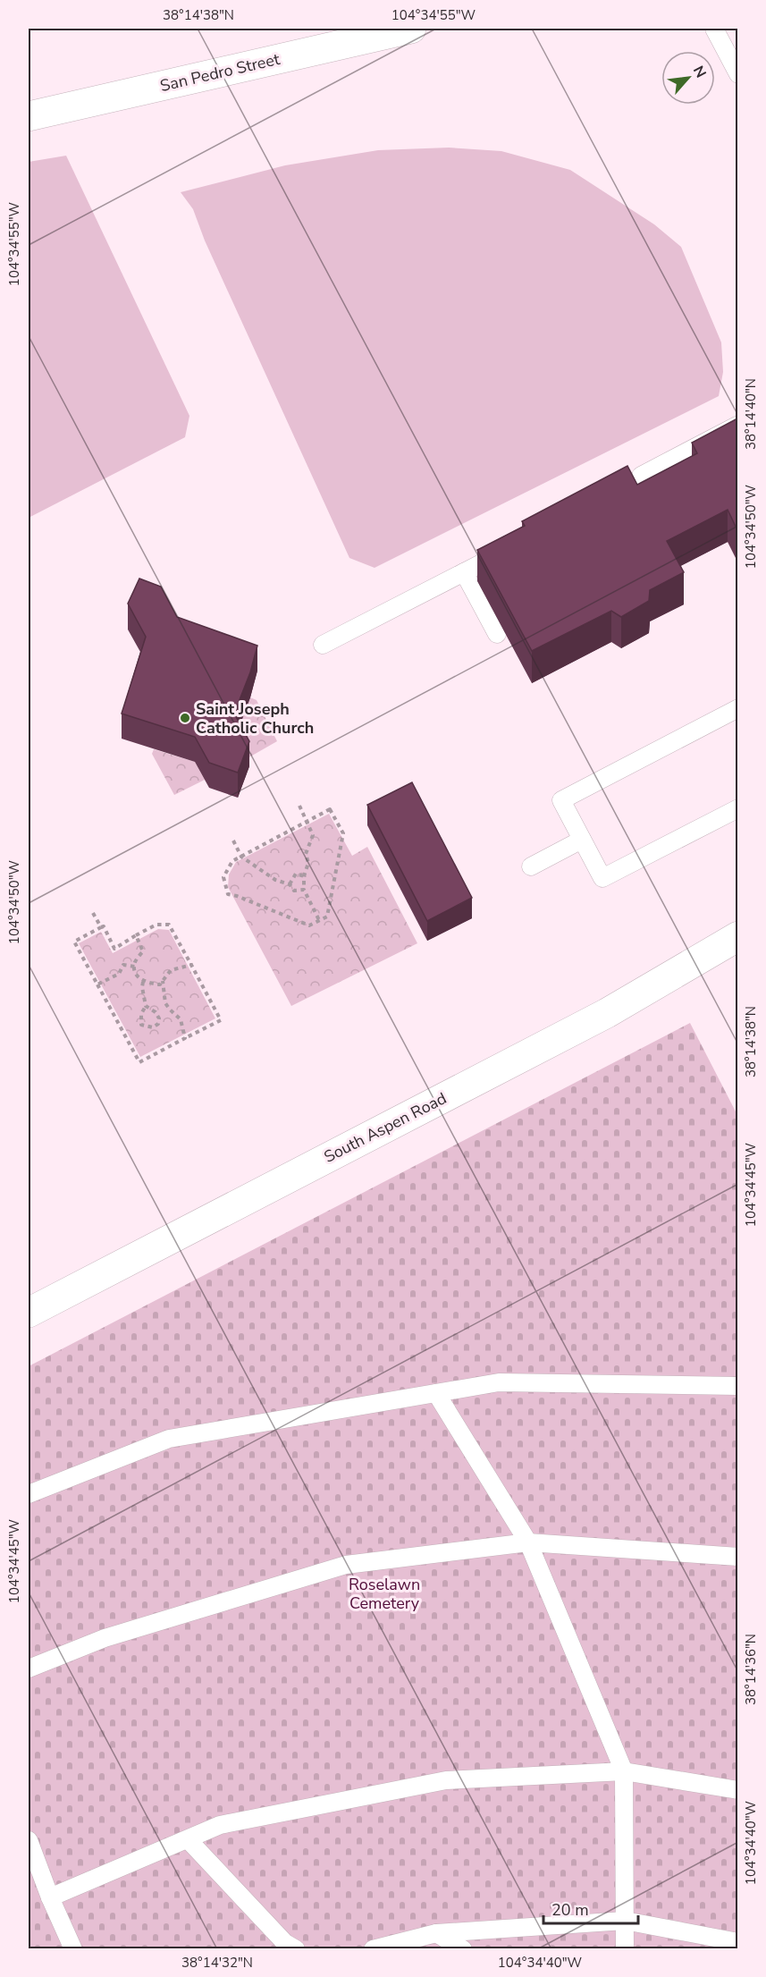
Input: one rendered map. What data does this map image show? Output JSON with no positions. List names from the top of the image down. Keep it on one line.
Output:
{"streets":{"street":["San Pedro Street","South Aspen Road"]},"parks":["Roselawn Cemetery"],"places":["Saint Joseph Catholic Church"],"scale_bar":"20 m","north":"top right","coordinates":["38°14'38\"N","104°34'55\"W","38°14'40\"N","104°34'50\"W","104°34'45\"W","38°14'36\"N","104°34'40\"W","38°14'32\"N"]}
